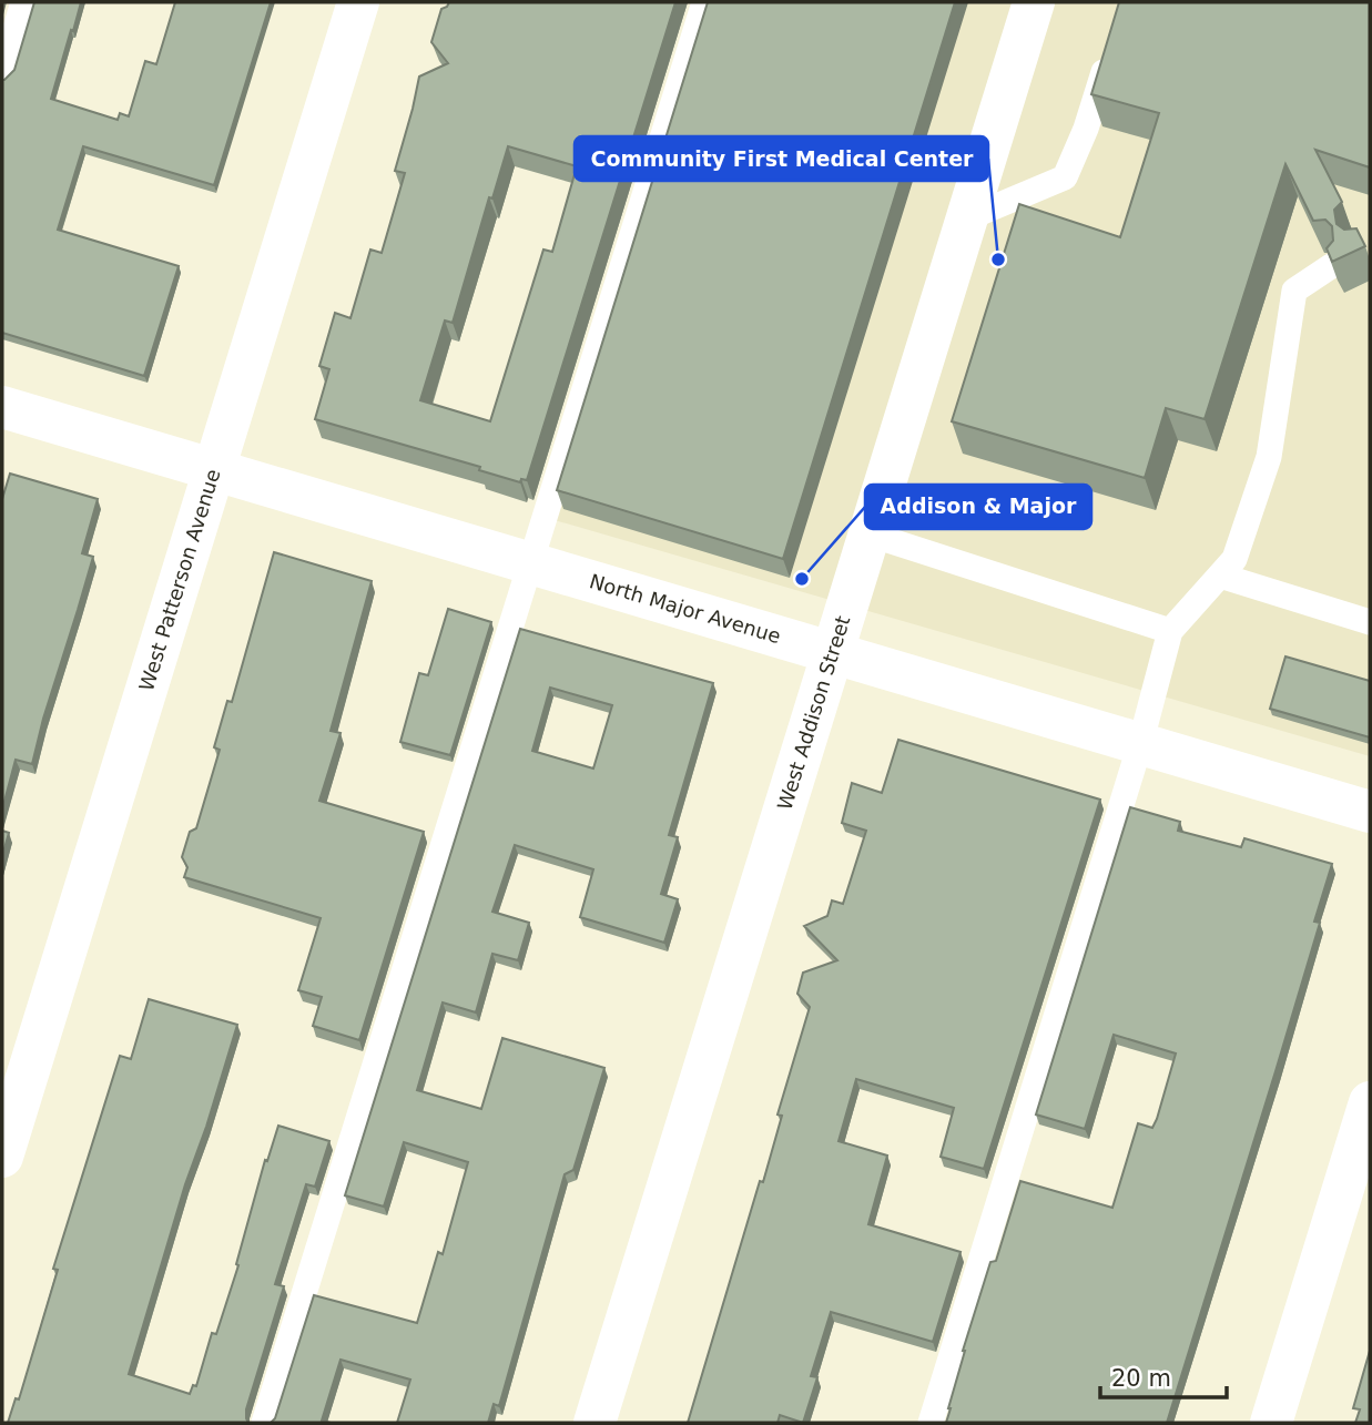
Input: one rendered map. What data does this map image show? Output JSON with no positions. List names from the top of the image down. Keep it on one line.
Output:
{"streets":{"street":["West Patterson Avenue","North Major Avenue","West Addison Street"]},"crossings":[["West Patterson Avenue","North Major Avenue"],["North Major Avenue","West Addison Street"]],"places":["Community First Medical Center","Addison & Major"],"scale_bar":"20 m"}
